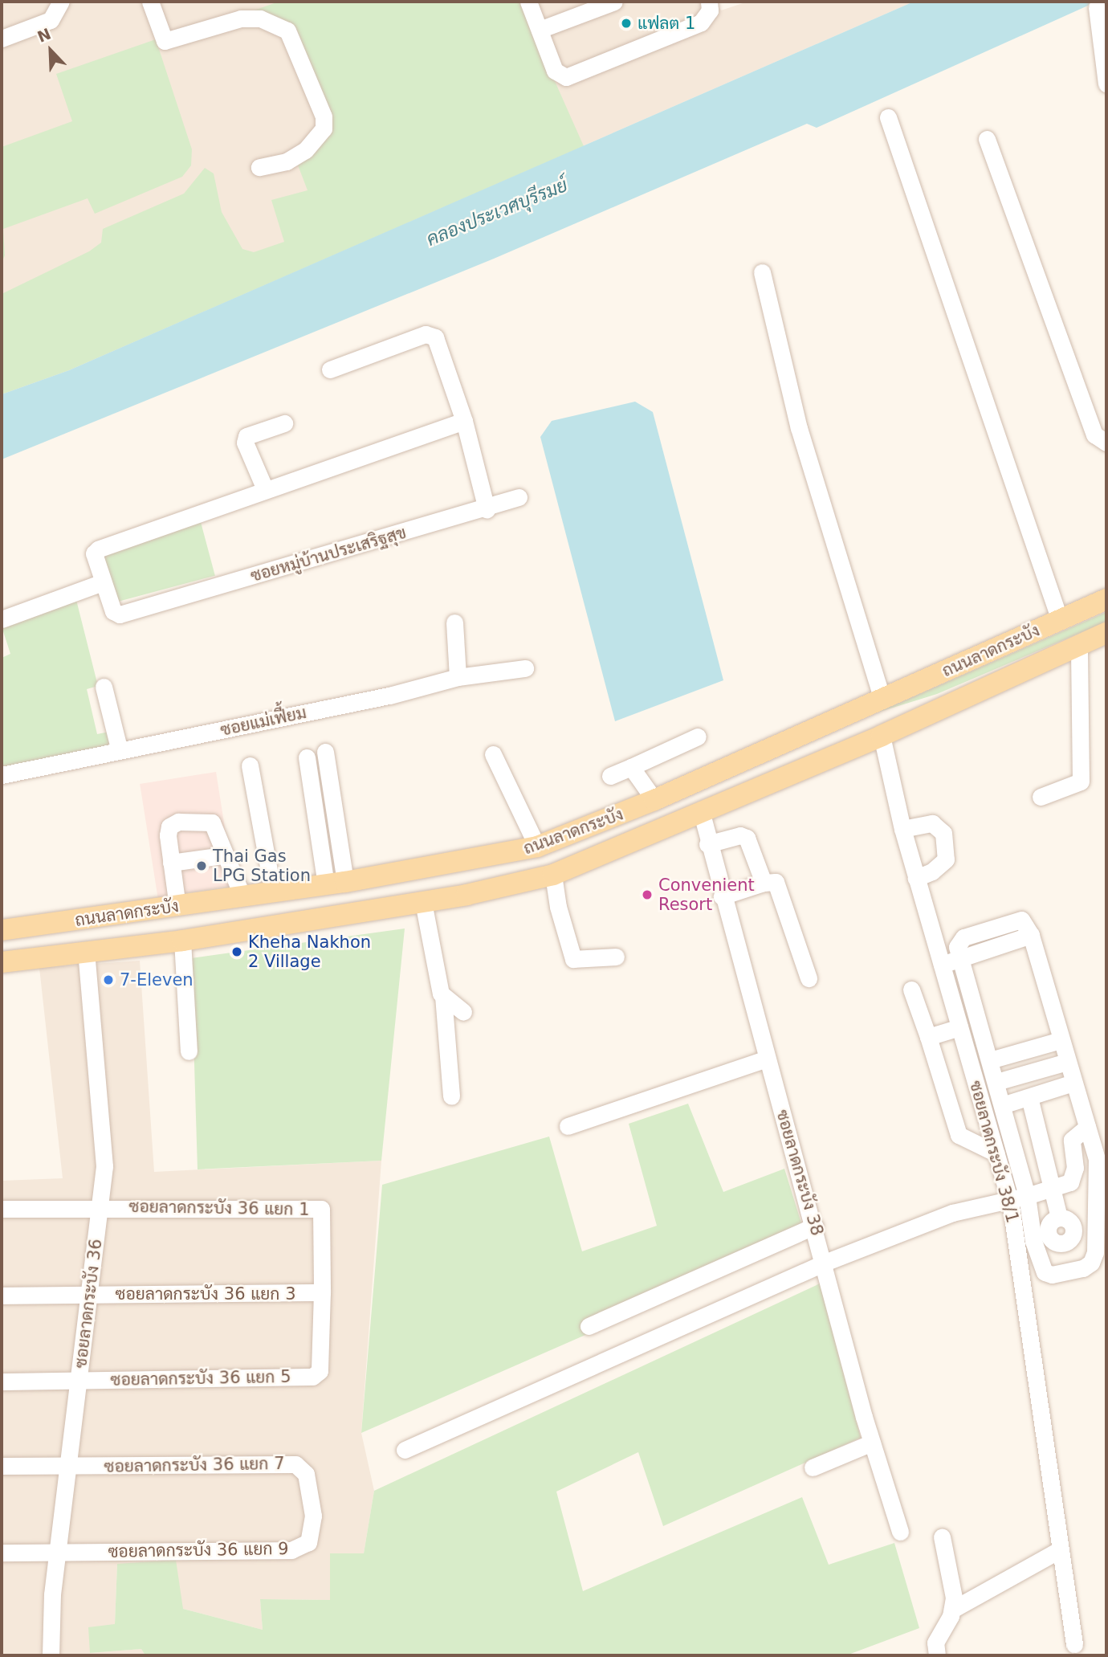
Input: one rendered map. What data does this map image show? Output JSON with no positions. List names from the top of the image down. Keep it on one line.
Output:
{"streets":{"main road":["ถนนลาดกระบัง"],"street":["ซอยหมู่บ้านประเสริฐสุข","ซอยแม่เฟี้ยม","ซอยลาดกระบัง 38/1","ซอยลาดกระบัง 38","ซอยลาดกระบัง 36 แยก 1","ซอยลาดกระบัง 36 แยก 3","ซอยลาดกระบัง 36","ซอยลาดกระบัง 36 แยก 5","ซอยลาดกระบัง 36 แยก 7","ซอยลาดกระบัง 36 แยก 9"]},"crossings":[["ถนนลาดกระบัง","ซอยลาดกระบัง 38/1"],["ถนนลาดกระบัง","ซอยลาดกระบัง 38"],["ถนนลาดกระบัง","ซอยลาดกระบัง 36"],["ซอยลาดกระบัง 36 แยก 1","ซอยลาดกระบัง 36 แยก 3"],["ซอยลาดกระบัง 36 แยก 1","ซอยลาดกระบัง 36"],["ซอยลาดกระบัง 36 แยก 1","ซอยลาดกระบัง 36 แยก 5"],["ซอยลาดกระบัง 36 แยก 3","ซอยลาดกระบัง 36"],["ซอยลาดกระบัง 36 แยก 3","ซอยลาดกระบัง 36 แยก 5"],["ซอยลาดกระบัง 36","ซอยลาดกระบัง 36 แยก 5"],["ซอยลาดกระบัง 36","ซอยลาดกระบัง 36 แยก 7"],["ซอยลาดกระบัง 36","ซอยลาดกระบัง 36 แยก 9"],["ซอยลาดกระบัง 36 แยก 7","ซอยลาดกระบัง 36 แยก 9"]],"water":["คลองประเวศบุรีรมย์"],"places":["แฟลต 1","Thai Gas LPG Station","Convenient Resort","Kheha Nakhon 2 Village","7-Eleven"],"north":"top left"}
